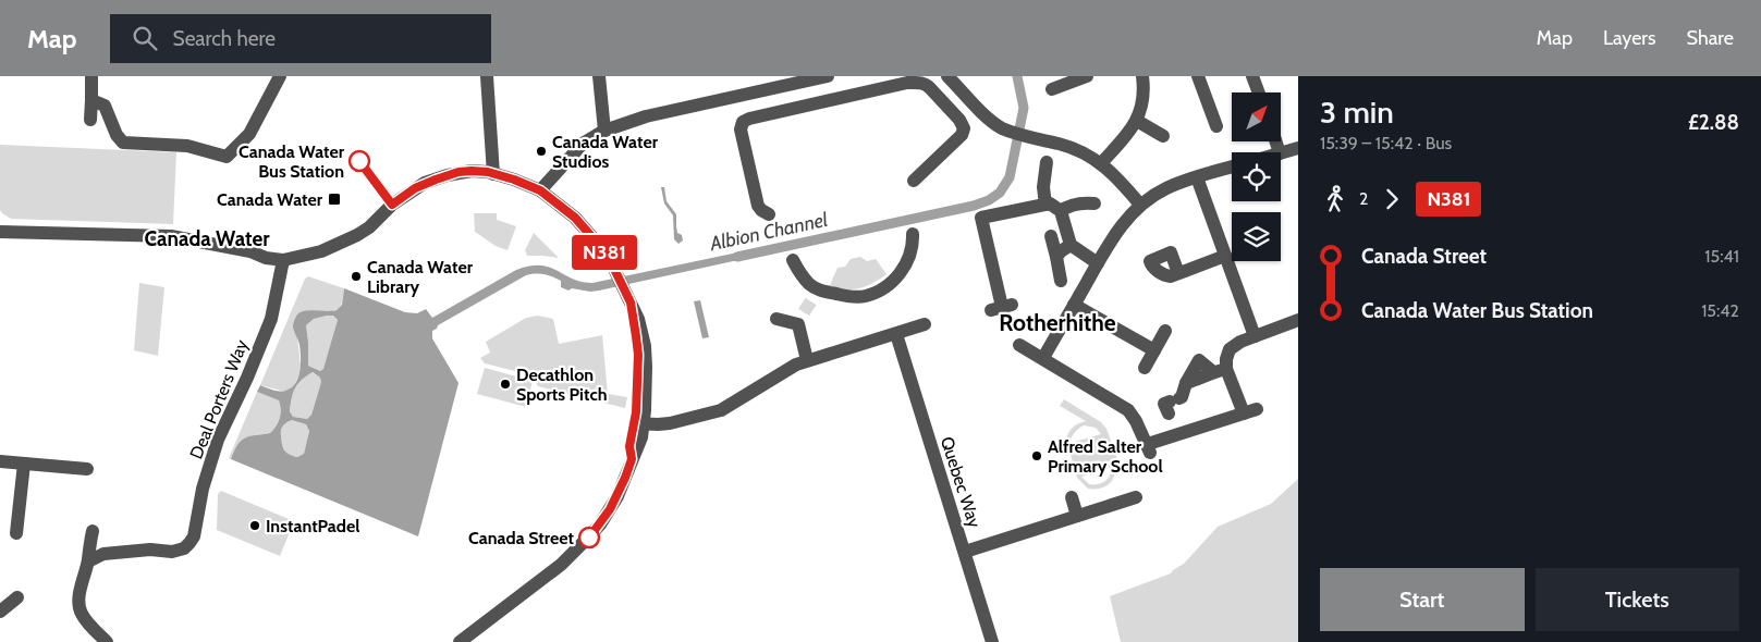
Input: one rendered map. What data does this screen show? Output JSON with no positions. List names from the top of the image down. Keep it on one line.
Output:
{"streets":{"street":["Deal Porters Way","Quebec Way"]},"districts":["Canada Water","Rotherhithe"],"water":["Albion Channel"],"places":{"other":["Canada Water Studios","Canada Water Bus Station","Canada Water Library","Decathlon Sports Pitch","Alfred Salter Primary School","InstantPadel","Canada Street"],"transit":["Canada Water"]},"lines":["bus line N381"],"north":"top right","page":{"header":"Map","search":"Search here","nav":["Map","Layers","Share"],"on_map":"N381","heading":["3 min","15:39 – 15:42 · Bus","£2.88"],"legs":["2","N381"],"list":[{"name":"Canada Street","value":"15:41"},{"name":"Canada Water Bus Station","value":"15:42"}],"buttons":["Start","Tickets"]}}
